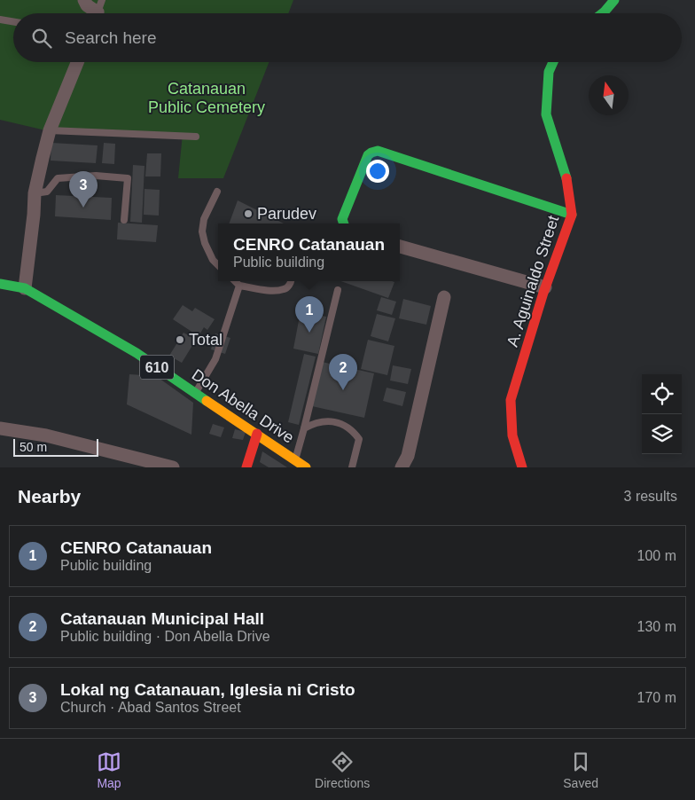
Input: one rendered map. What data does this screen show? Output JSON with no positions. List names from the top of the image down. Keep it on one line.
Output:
{"streets":{"main road":["A. Aguinaldo Street","610","Don Abella Drive"]},"parks":["Catanauan Public Cemetery"],"places":["Parudev","Total"],"scale_bar":"50 m","north":"top","page":{"search":"Search here","pins":["3","1","2"],"popup":["CENRO Catanauan","Public building"],"scale":"50 m","heading":["Nearby","3 results"],"list":[{"mark":"1","name":"CENRO Catanauan","note":"Public building","value":"100 m"},{"mark":"2","name":"Catanauan Municipal Hall","note":"Public building · Don Abella Drive","value":"130 m"},{"mark":"3","name":"Lokal ng Catanauan, Iglesia ni Cristo","note":"Church · Abad Santos Street","value":"170 m"}],"nav":["Map","Directions","Saved"]}}
